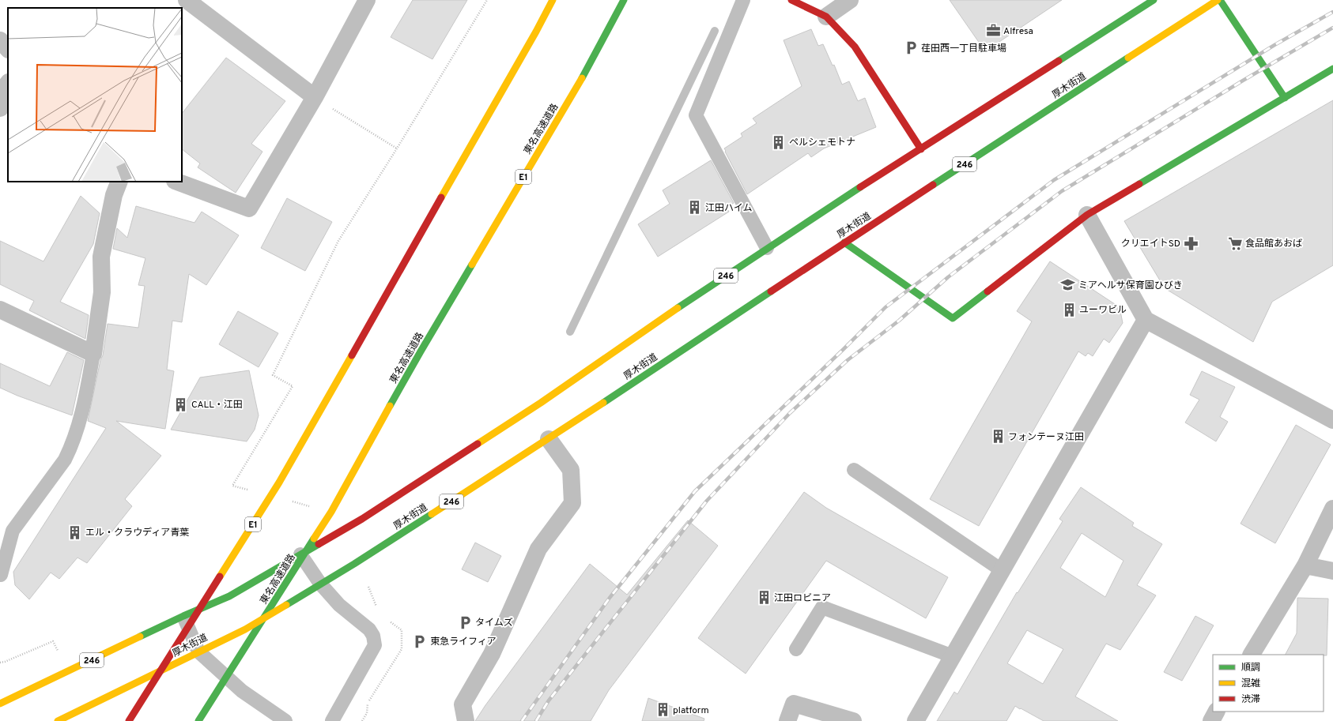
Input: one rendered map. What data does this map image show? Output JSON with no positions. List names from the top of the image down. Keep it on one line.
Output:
{"streets":{"main road":["厚木街道","東名高速道路","246","E1"]},"places":{"office":["Alfresa"],"parking":["荏田西一丁目駐車場","タイムズ","東急ライフィア"],"building":["ペルシェモトナ","江田ハイム","ユーワビル","CALL・江田","フォンテーヌ江田","エル・クラウディア青葉","江田ロビニア","platform"],"pharmacy":["クリエイトSD"],"supermarket":["食品館あおば"],"school or university":["ミアヘルサ保育園ひびき"]},"legend":["順調","混雑","渋滞"]}
